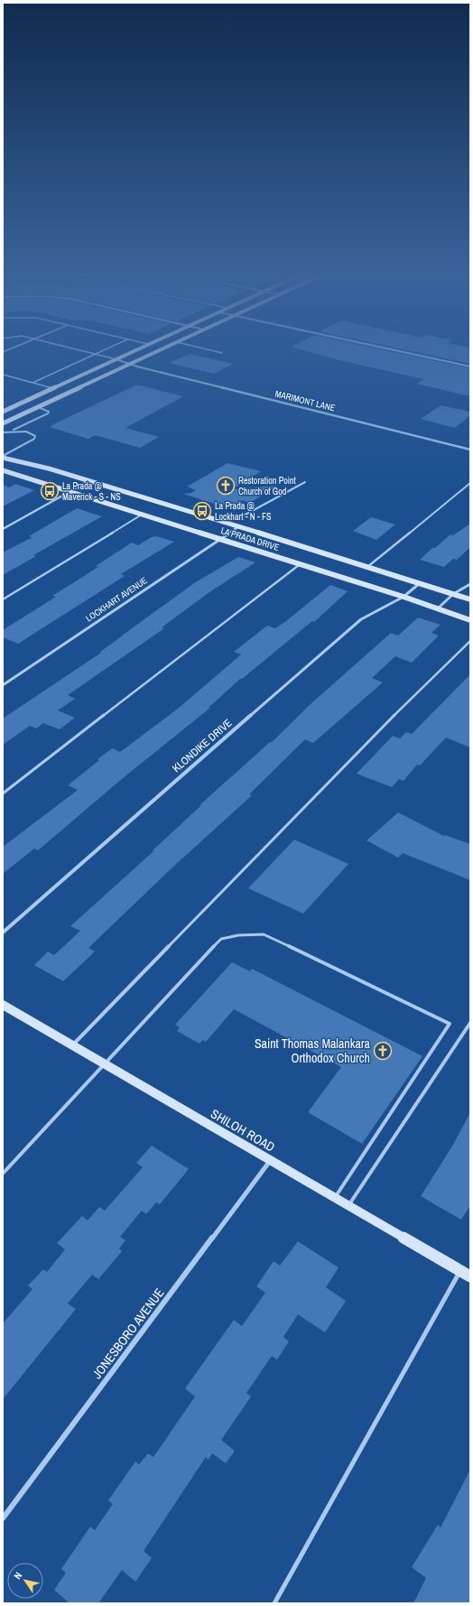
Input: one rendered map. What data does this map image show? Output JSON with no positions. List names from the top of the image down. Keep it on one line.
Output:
{"streets":{"main road":["LA PRADA DRIVE","SHILOH ROAD"],"street":["MARIMONT LANE","LOCKHART AVENUE","KLONDIKE DRIVE","JONESBORO AVENUE"]},"crossings":[["LA PRADA DRIVE","LOCKHART AVENUE"],["LA PRADA DRIVE","KLONDIKE DRIVE"],["SHILOH ROAD","JONESBORO AVENUE"]],"places":{"church":["Restoration Point Church of God","Saint Thomas Malankara Orthodox Church"],"bus stop":["La Prada @ Maverick - S - NS","La Prada @ Lockhart - N - FS"]},"north":"top left"}
